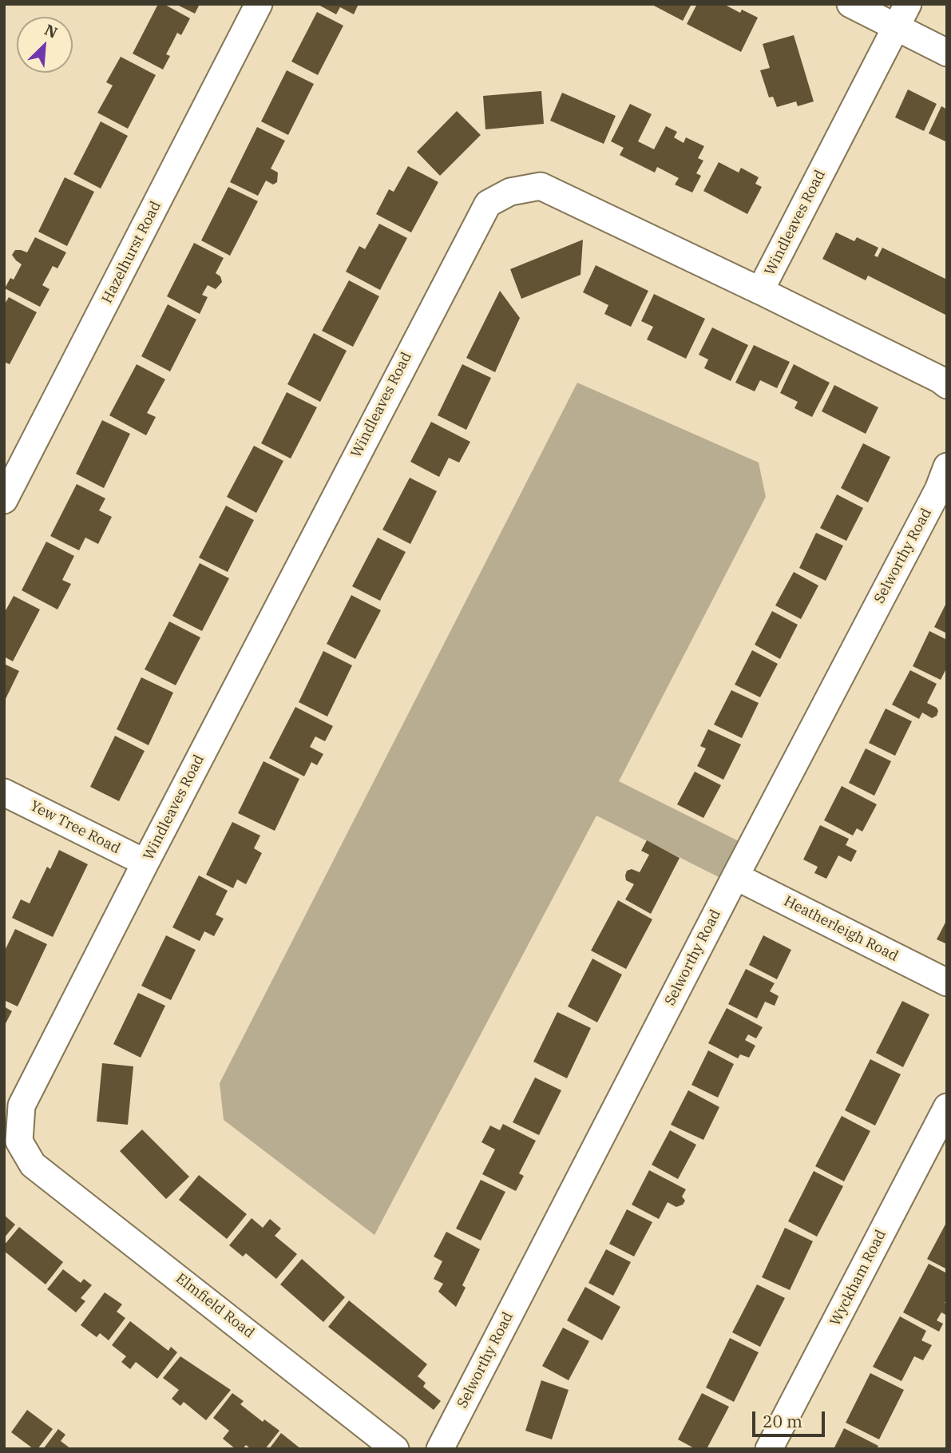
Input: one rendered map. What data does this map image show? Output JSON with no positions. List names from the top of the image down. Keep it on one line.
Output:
{"streets":{"street":["Windleaves Road","Hazelhurst Road","Selworthy Road","Yew Tree Road","Heatherleigh Road","Wyckham Road","Elmfield Road"]},"crossings":[["Windleaves Road","Yew Tree Road"],["Windleaves Road","Elmfield Road"],["Selworthy Road","Heatherleigh Road"]],"scale_bar":"20 m","north":"top right"}
